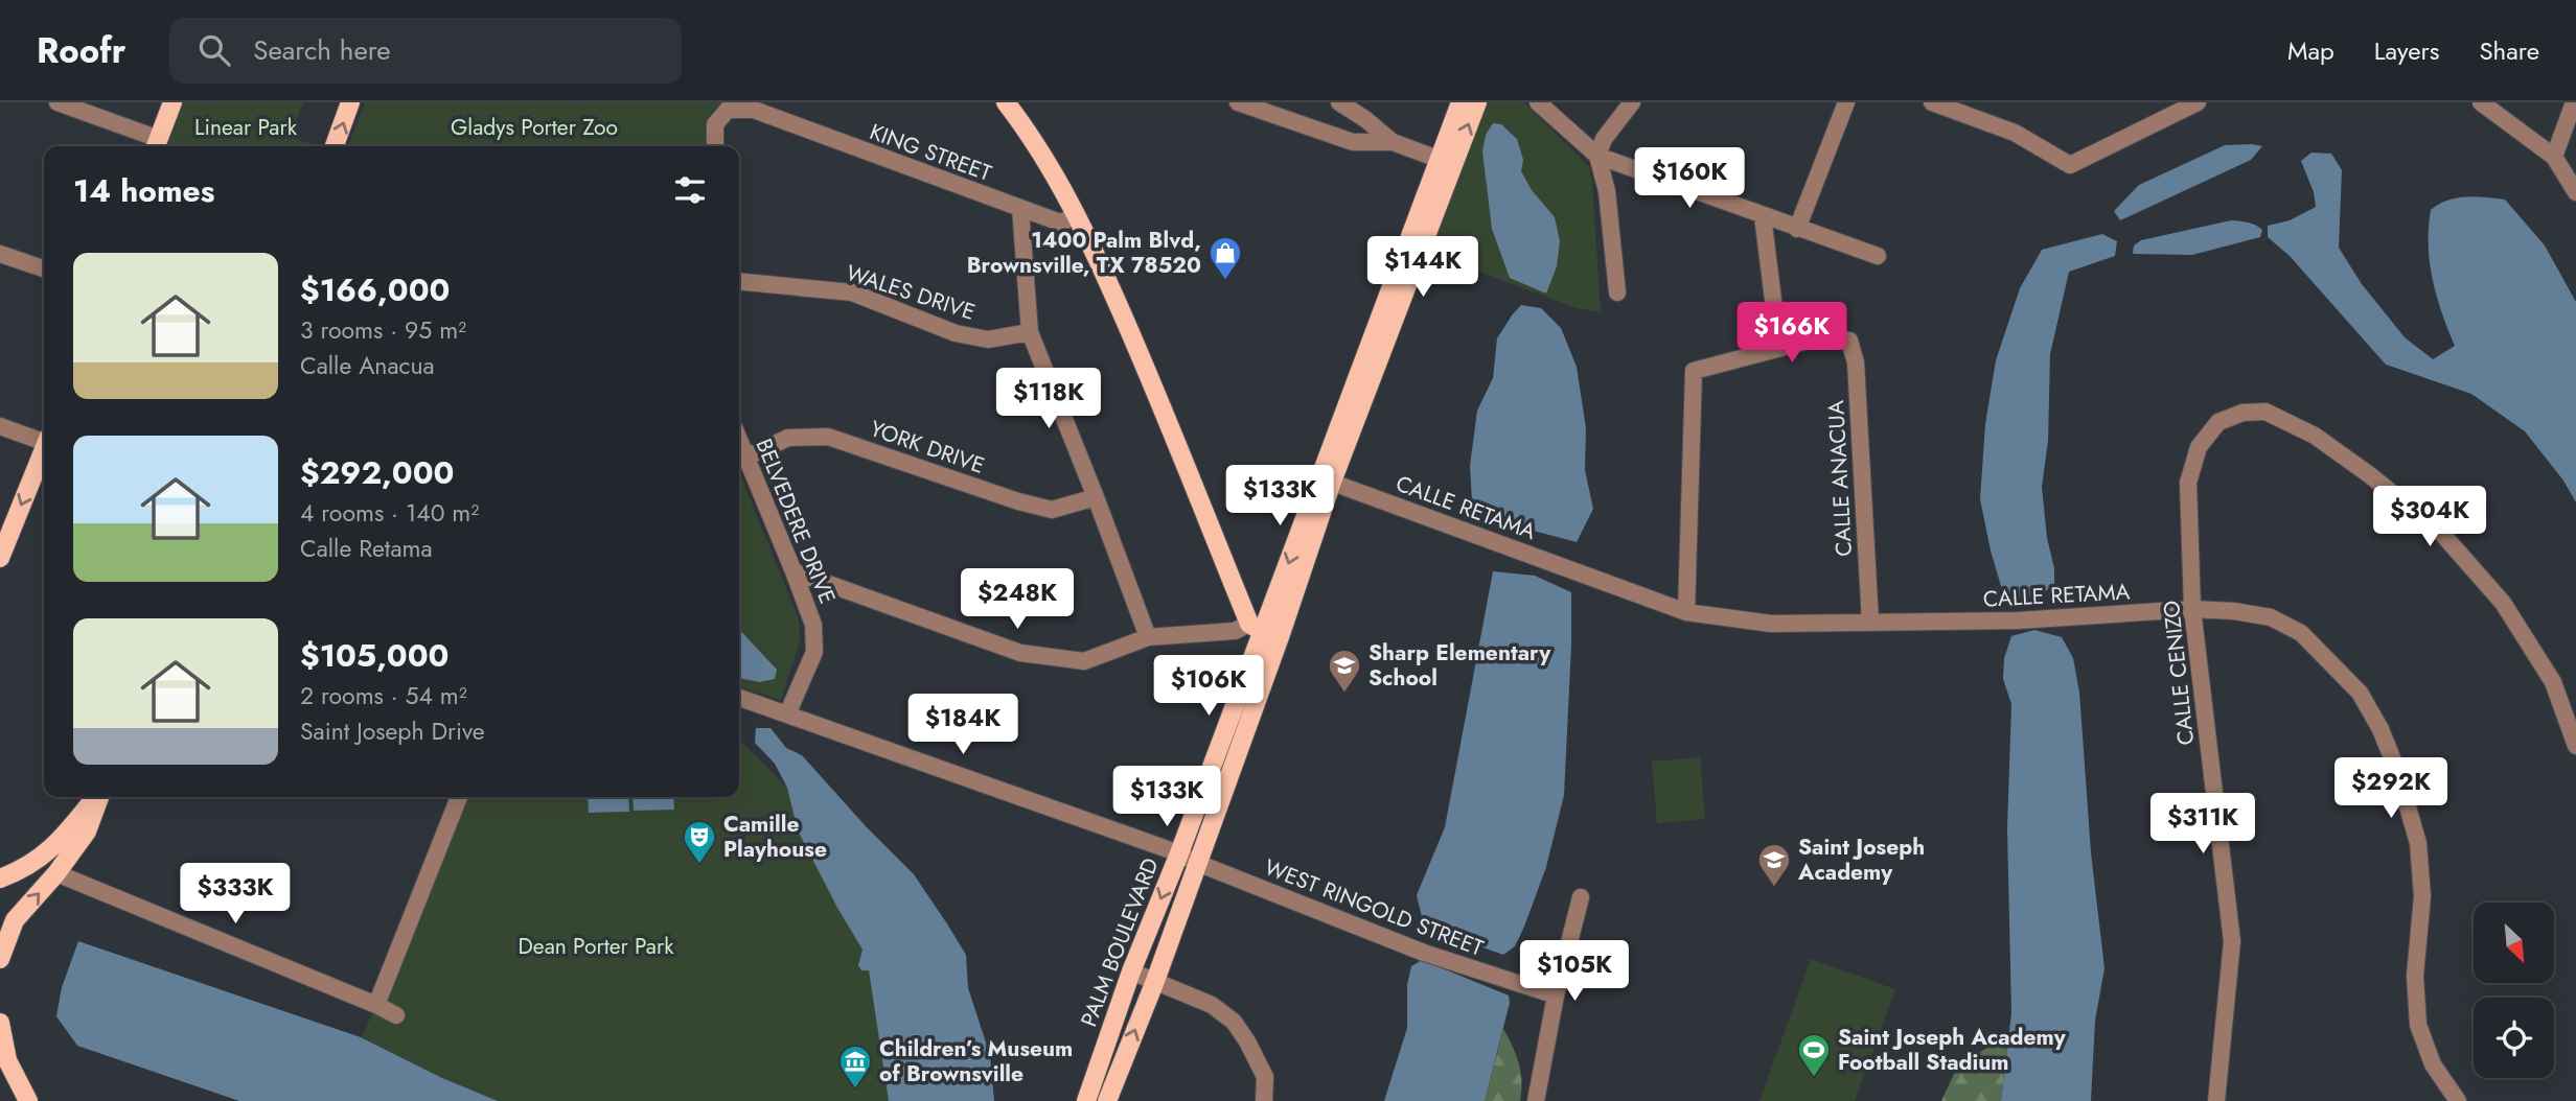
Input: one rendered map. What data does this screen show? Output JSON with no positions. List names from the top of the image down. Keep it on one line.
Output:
{"streets":{"main road":["PALM BOULEVARD"],"street":["KING STREET","WALES DRIVE","YORK DRIVE","CALLE ANACUA","CALLE RETAMA","BELVEDERE DRIVE","CALLE CENIZO","WEST RINGOLD STREET"]},"crossings":[["YORK DRIVE","BELVEDERE DRIVE"],["CALLE ANACUA","CALLE RETAMA"],["CALLE RETAMA","CALLE CENIZO"],["CALLE RETAMA","PALM BOULEVARD"],["BELVEDERE DRIVE","WEST RINGOLD STREET"],["WEST RINGOLD STREET","PALM BOULEVARD"]],"parks":["Linear Park","Gladys Porter Zoo","Dean Porter Park"],"places":{"shop":["1400 Palm Blvd, Brownsville, TX 78520"],"school or university":["Sharp Elementary School","Saint Joseph Academy"],"theatre":["Camille Playhouse"],"sports":["Saint Joseph Academy Football Stadium"],"museum":["Children’s Museum of Brownsville"]},"north":"bottom right","page":{"header":"Roofr","search":"Search here","nav":["Map","Layers","Share"],"heading":"14 homes","price":["$160K","$144K","$166K","$118K","$133K","$304K","$248K","$106K","$184K","$292K","$133K","$311K","$333K","$105K"],"list":[{"name":"$166,000","note":"3 rooms · 95 m² · Calle Anacua"},{"name":"$292,000","note":"4 rooms · 140 m² · Calle Retama"},{"name":"$105,000","note":"2 rooms · 54 m² · Saint Joseph Drive"}]}}
